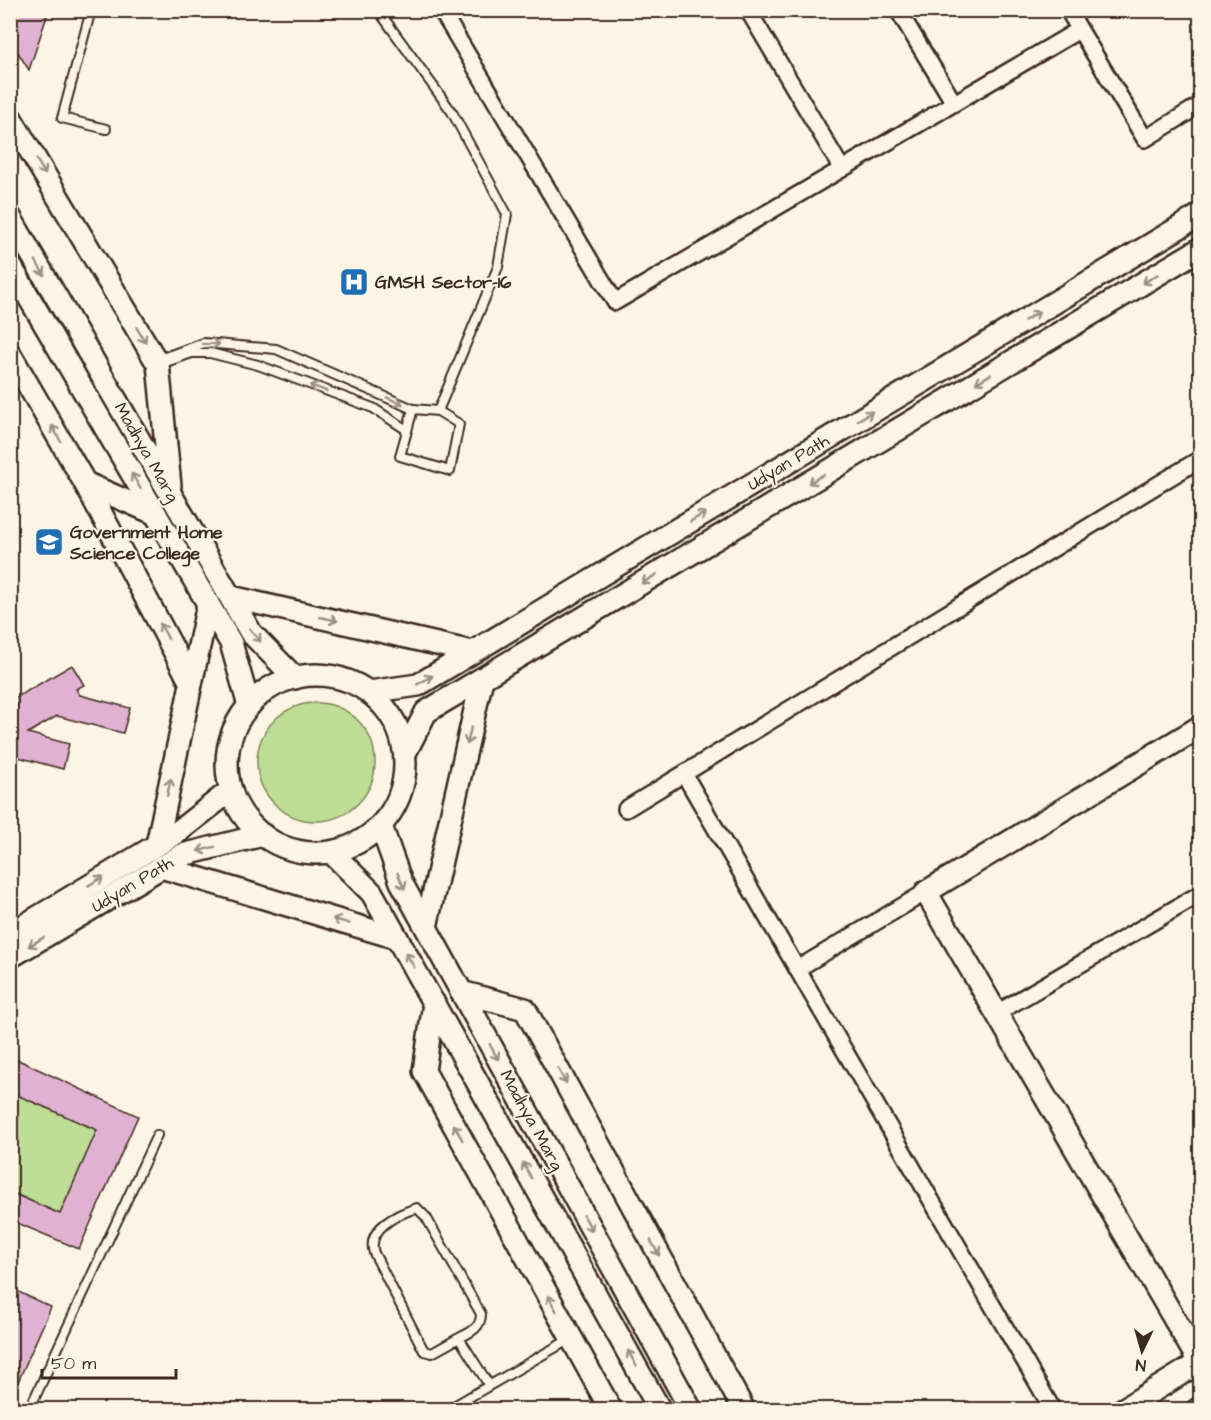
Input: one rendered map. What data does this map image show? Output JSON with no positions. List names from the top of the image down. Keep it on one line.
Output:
{"streets":{"main road":["Madhya Marg","Udyan Path"]},"crossings":[["Madhya Marg","Udyan Path"]],"places":{"hospital":["GMSH Sector-16"],"school or university":["Government Home Science College"]},"scale_bar":"50 m","north":"bottom"}
